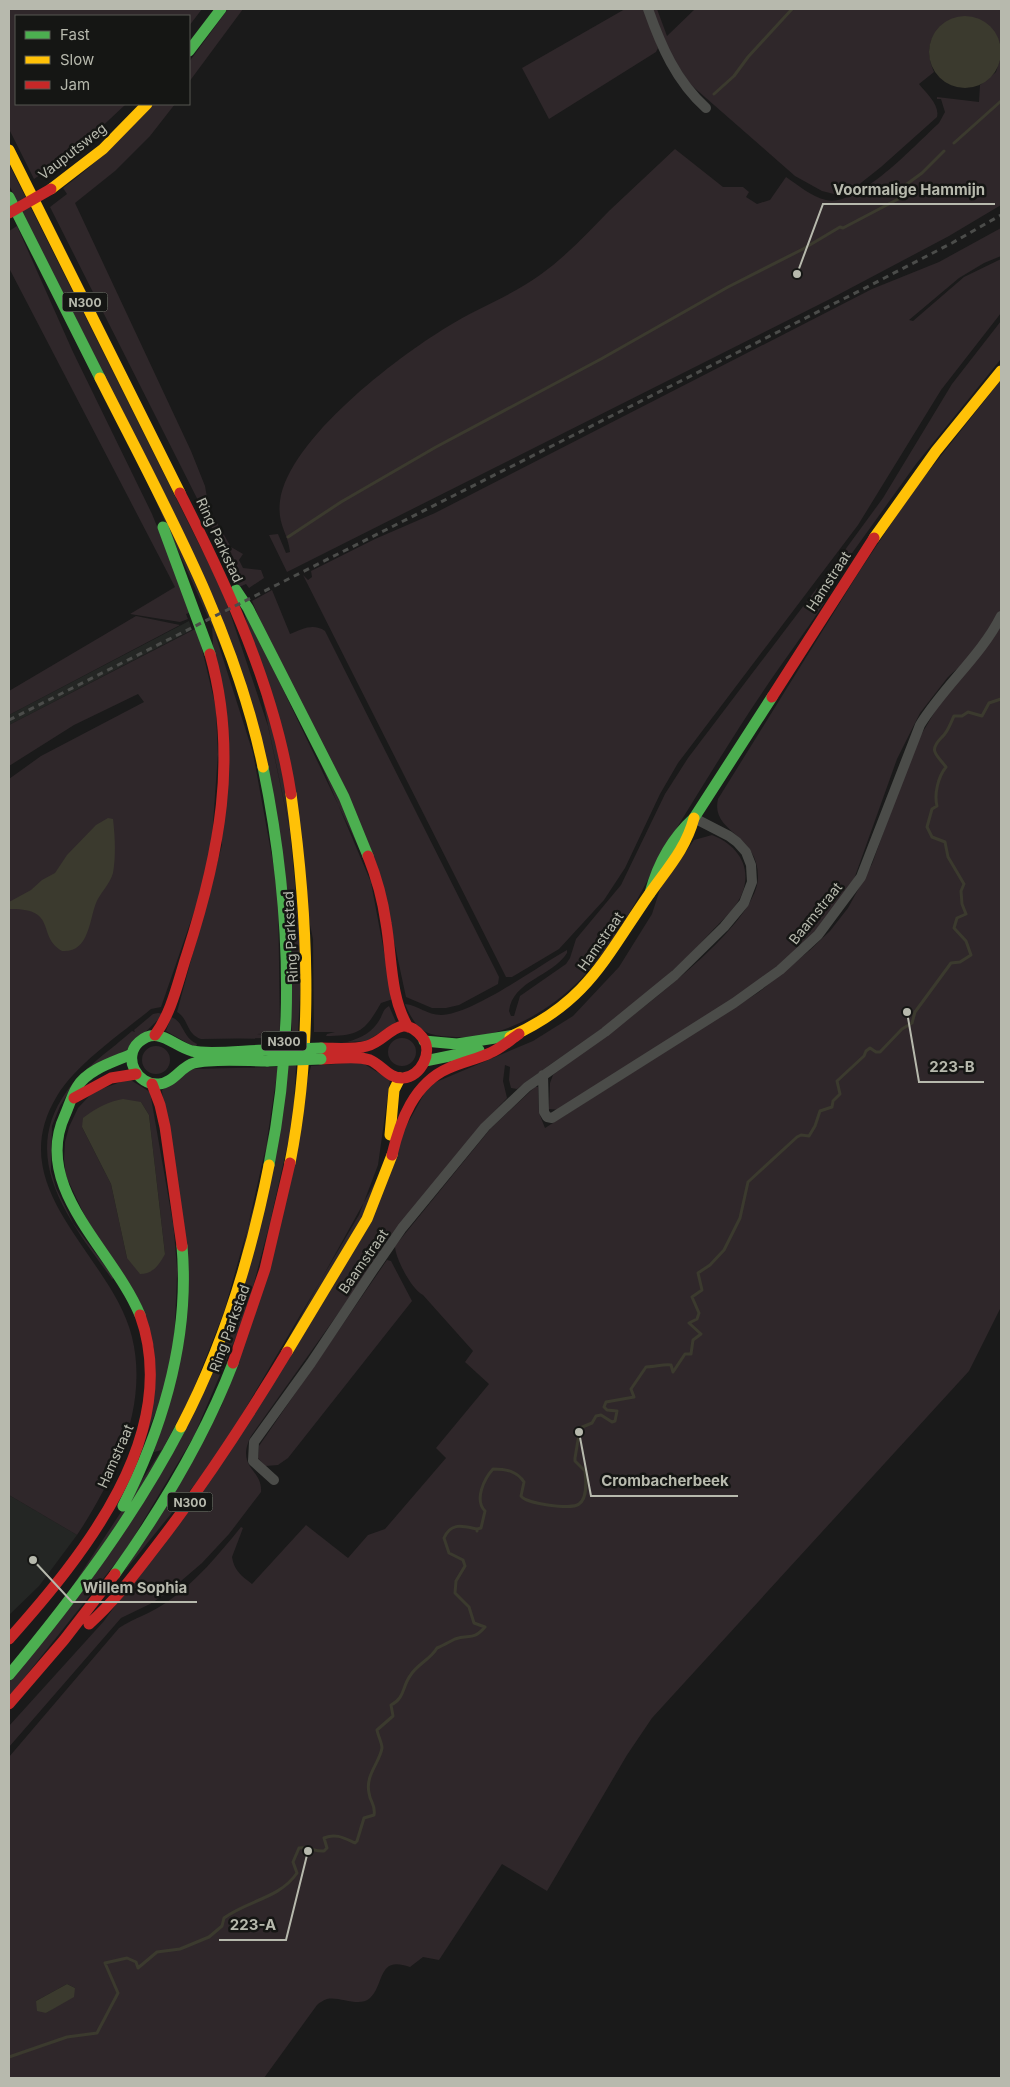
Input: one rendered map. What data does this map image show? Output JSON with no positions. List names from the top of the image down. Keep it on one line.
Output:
{"streets":{"main road":["Vauputsweg","N300","Ring Parkstad","Hamstraat"],"street":["Baamstraat"]},"crossings":[["N300","Ring Parkstad"],["N300","Hamstraat"],["Hamstraat","Baamstraat"]],"places":["Voormalige Hammijn","223-B","Crombacherbeek","Willem Sophia","223-A"],"legend":["Fast","Slow","Jam"]}
